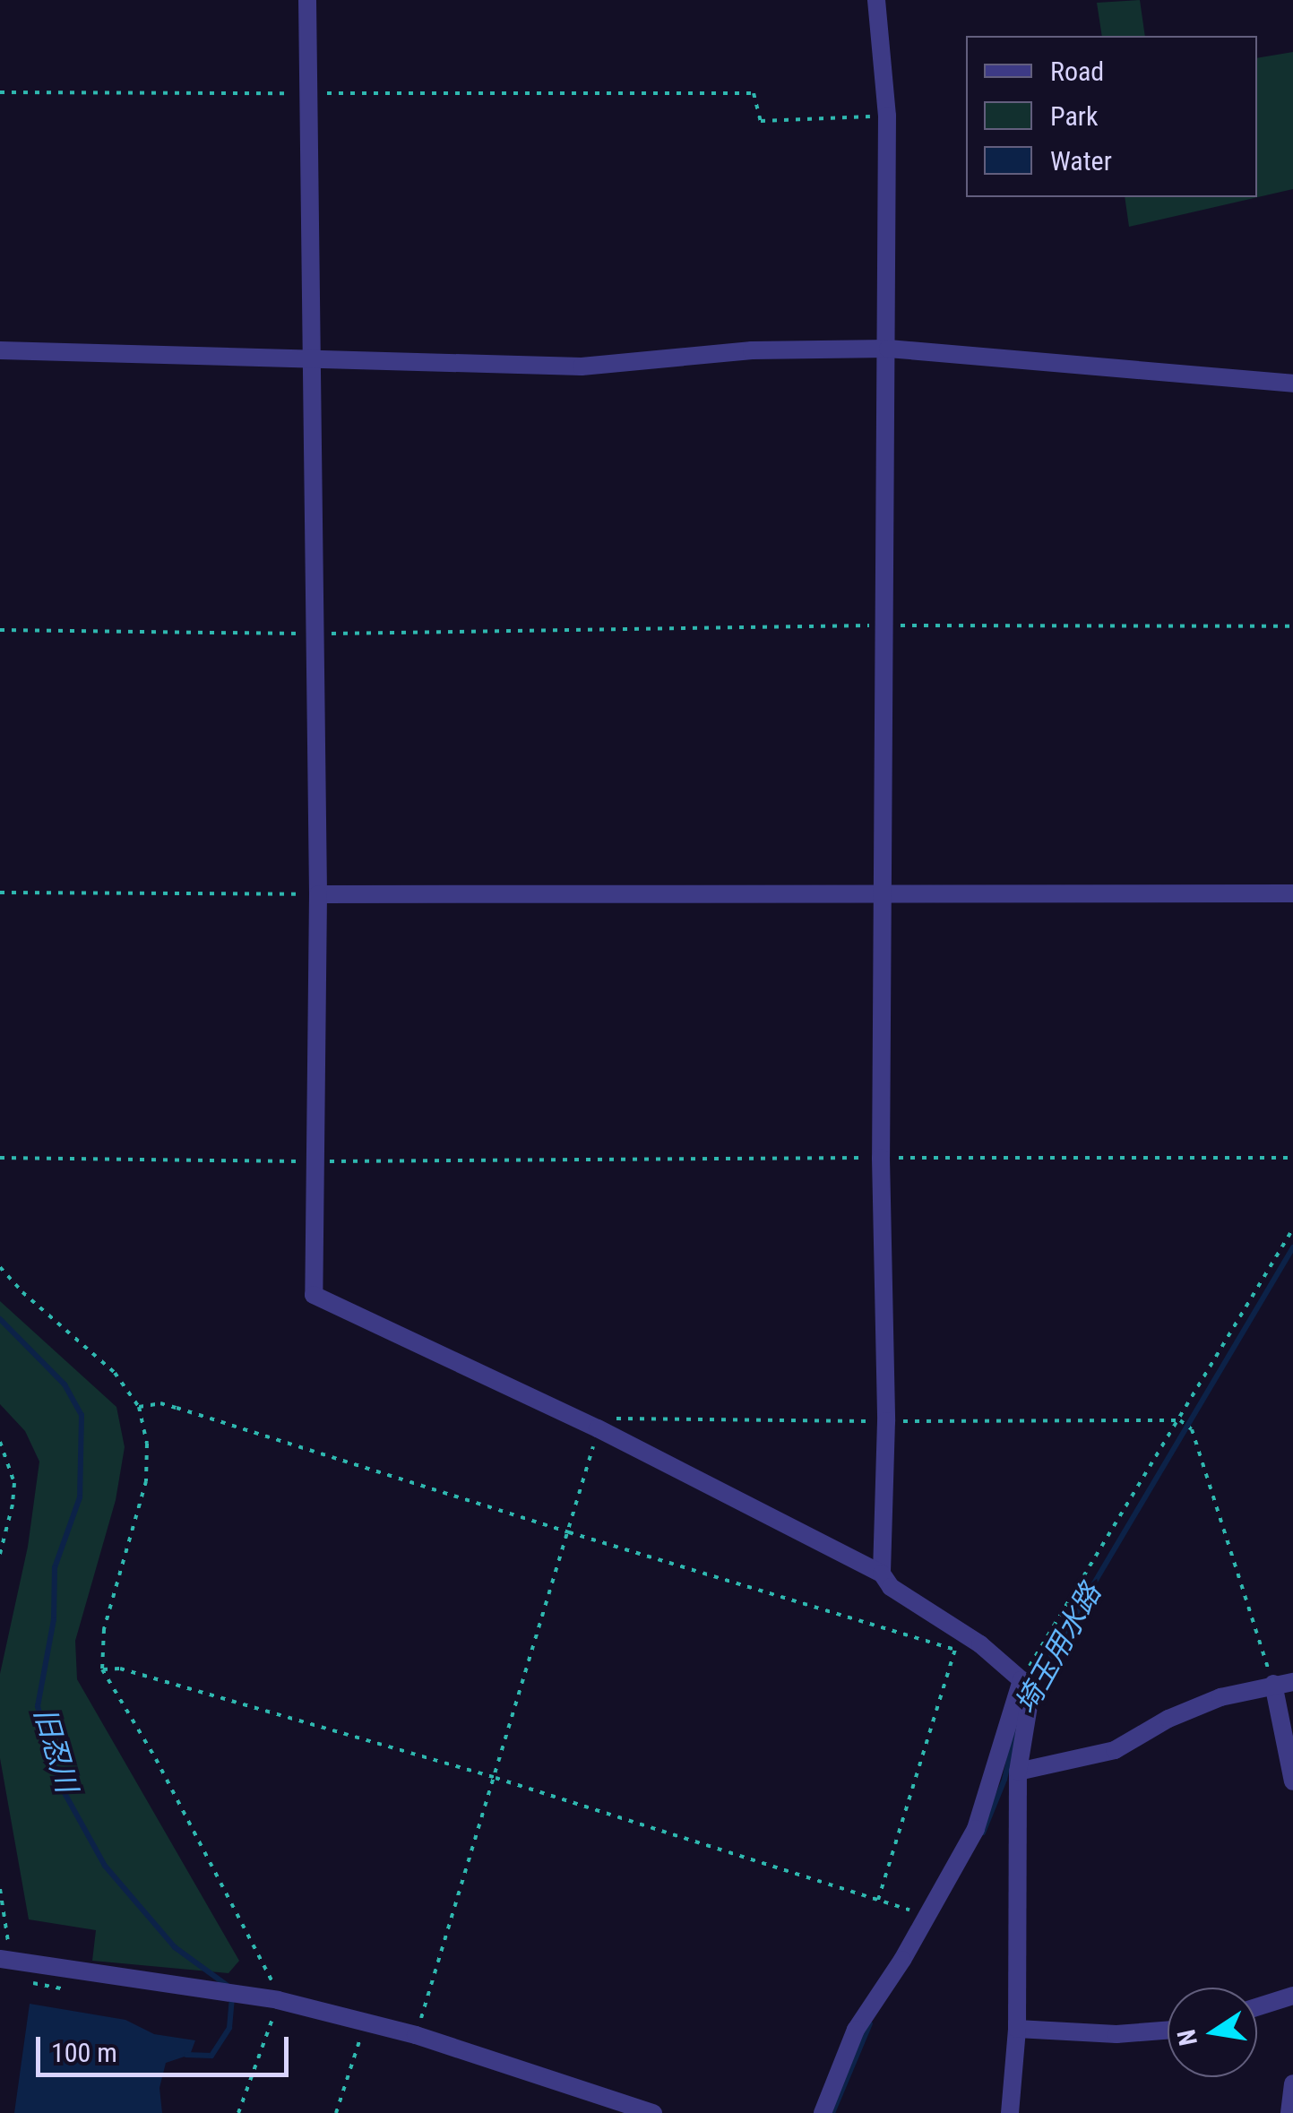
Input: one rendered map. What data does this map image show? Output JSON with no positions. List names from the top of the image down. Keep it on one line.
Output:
{"water":["埼玉用水路","旧忍川"],"legend":["Road","Park","Water"],"scale_bar":"100 m","north":"left"}
